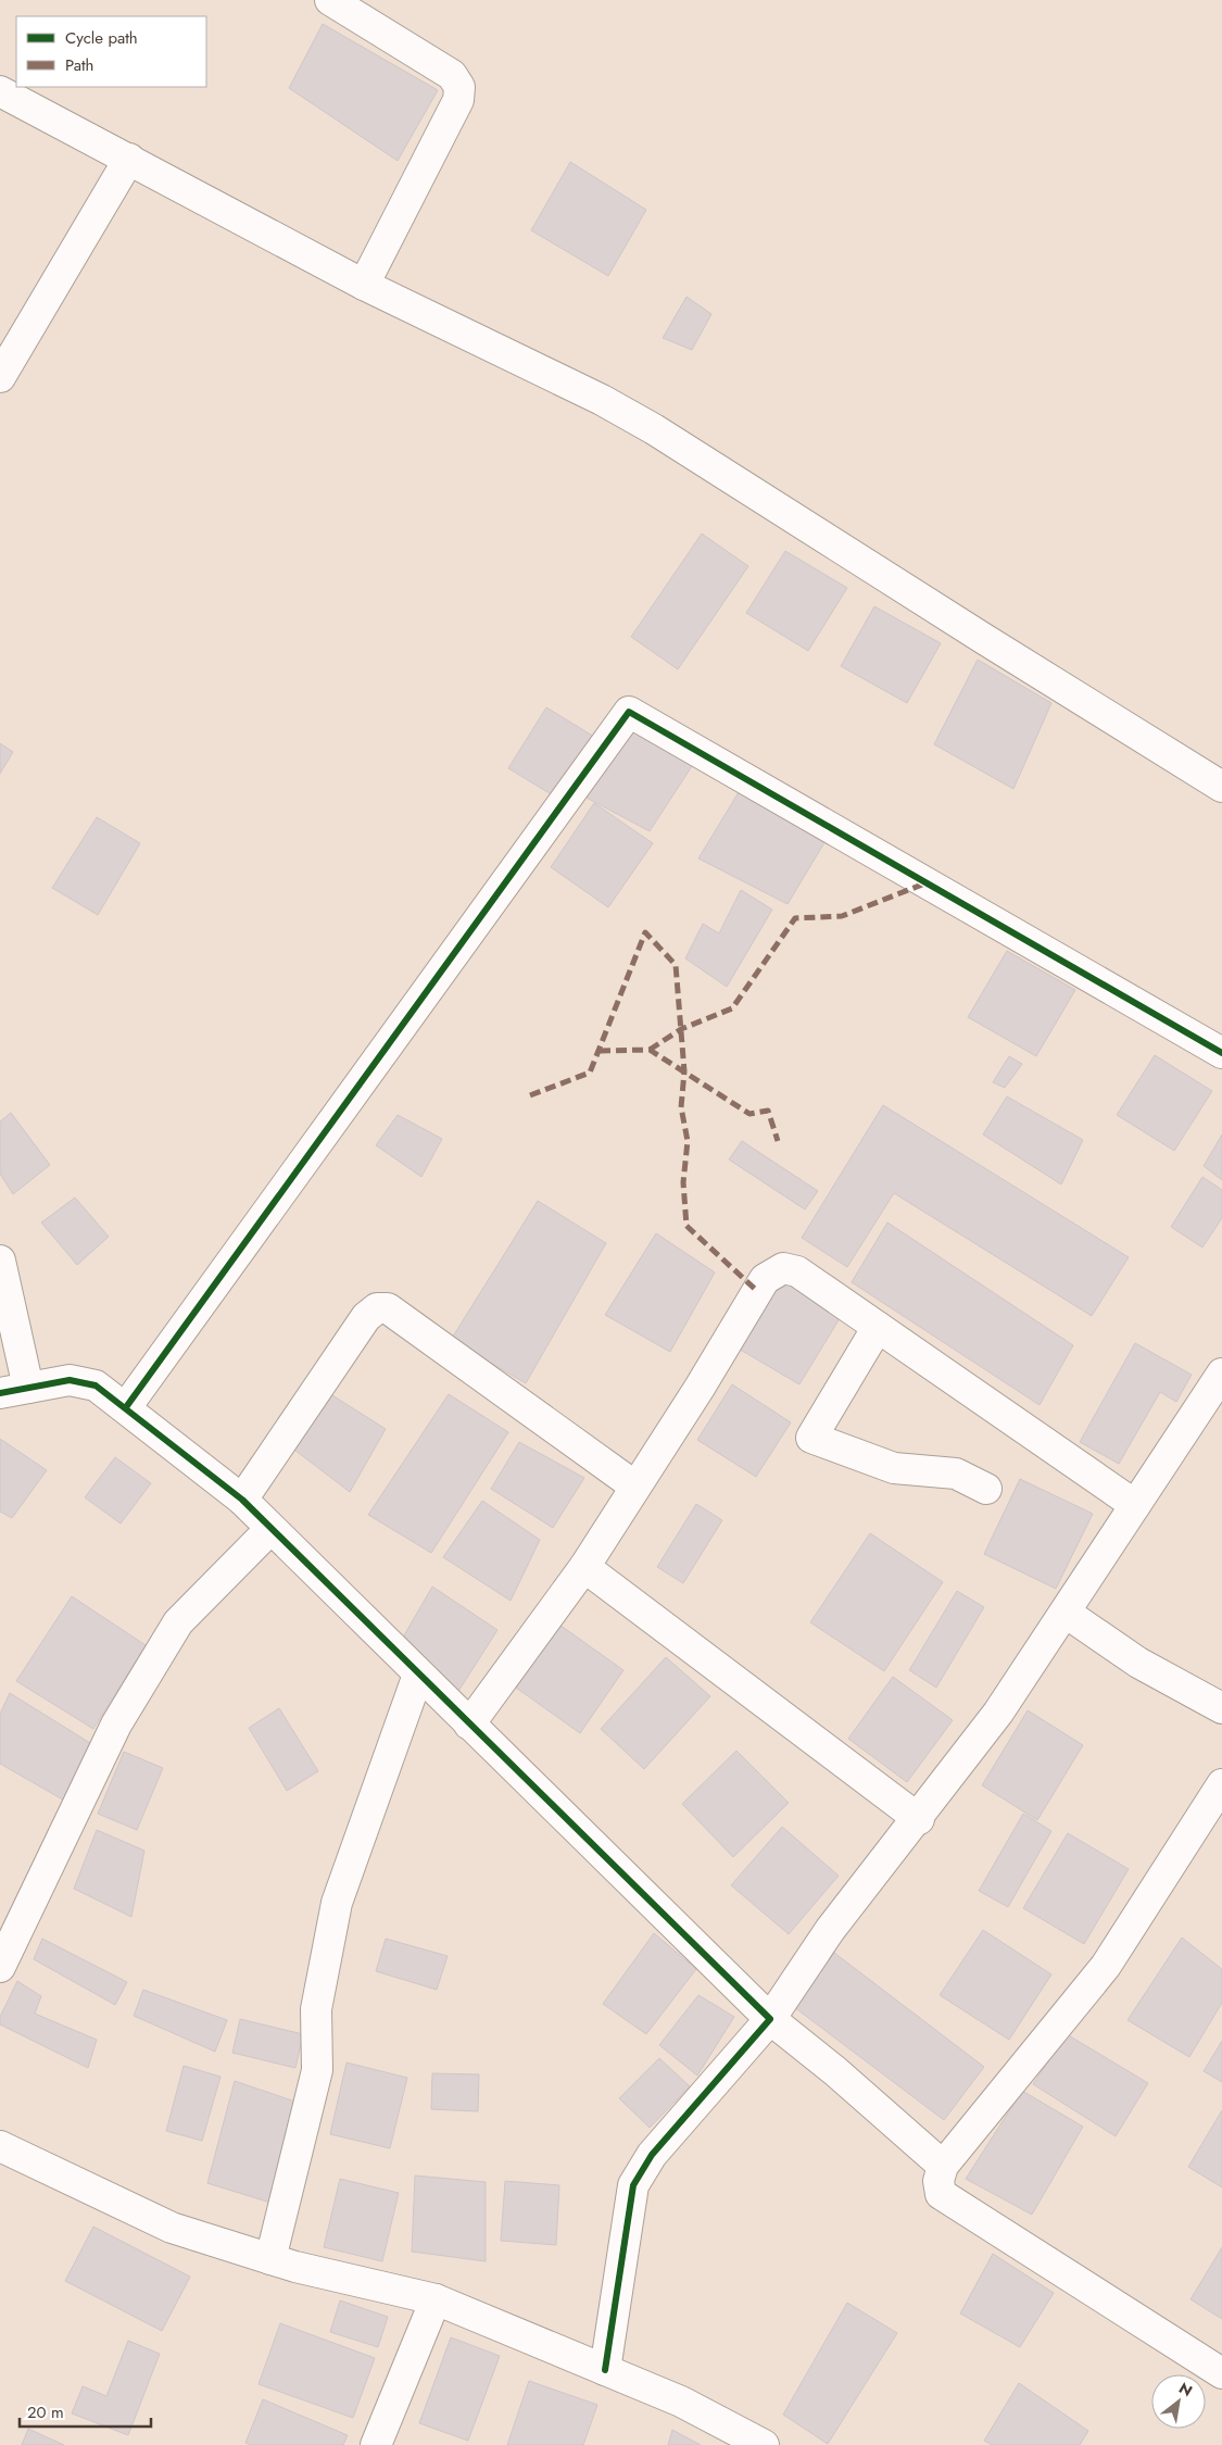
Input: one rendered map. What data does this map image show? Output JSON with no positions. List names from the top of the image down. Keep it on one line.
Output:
{"legend":["Cycle path","Path"],"scale_bar":"20 m","north":"top right"}
